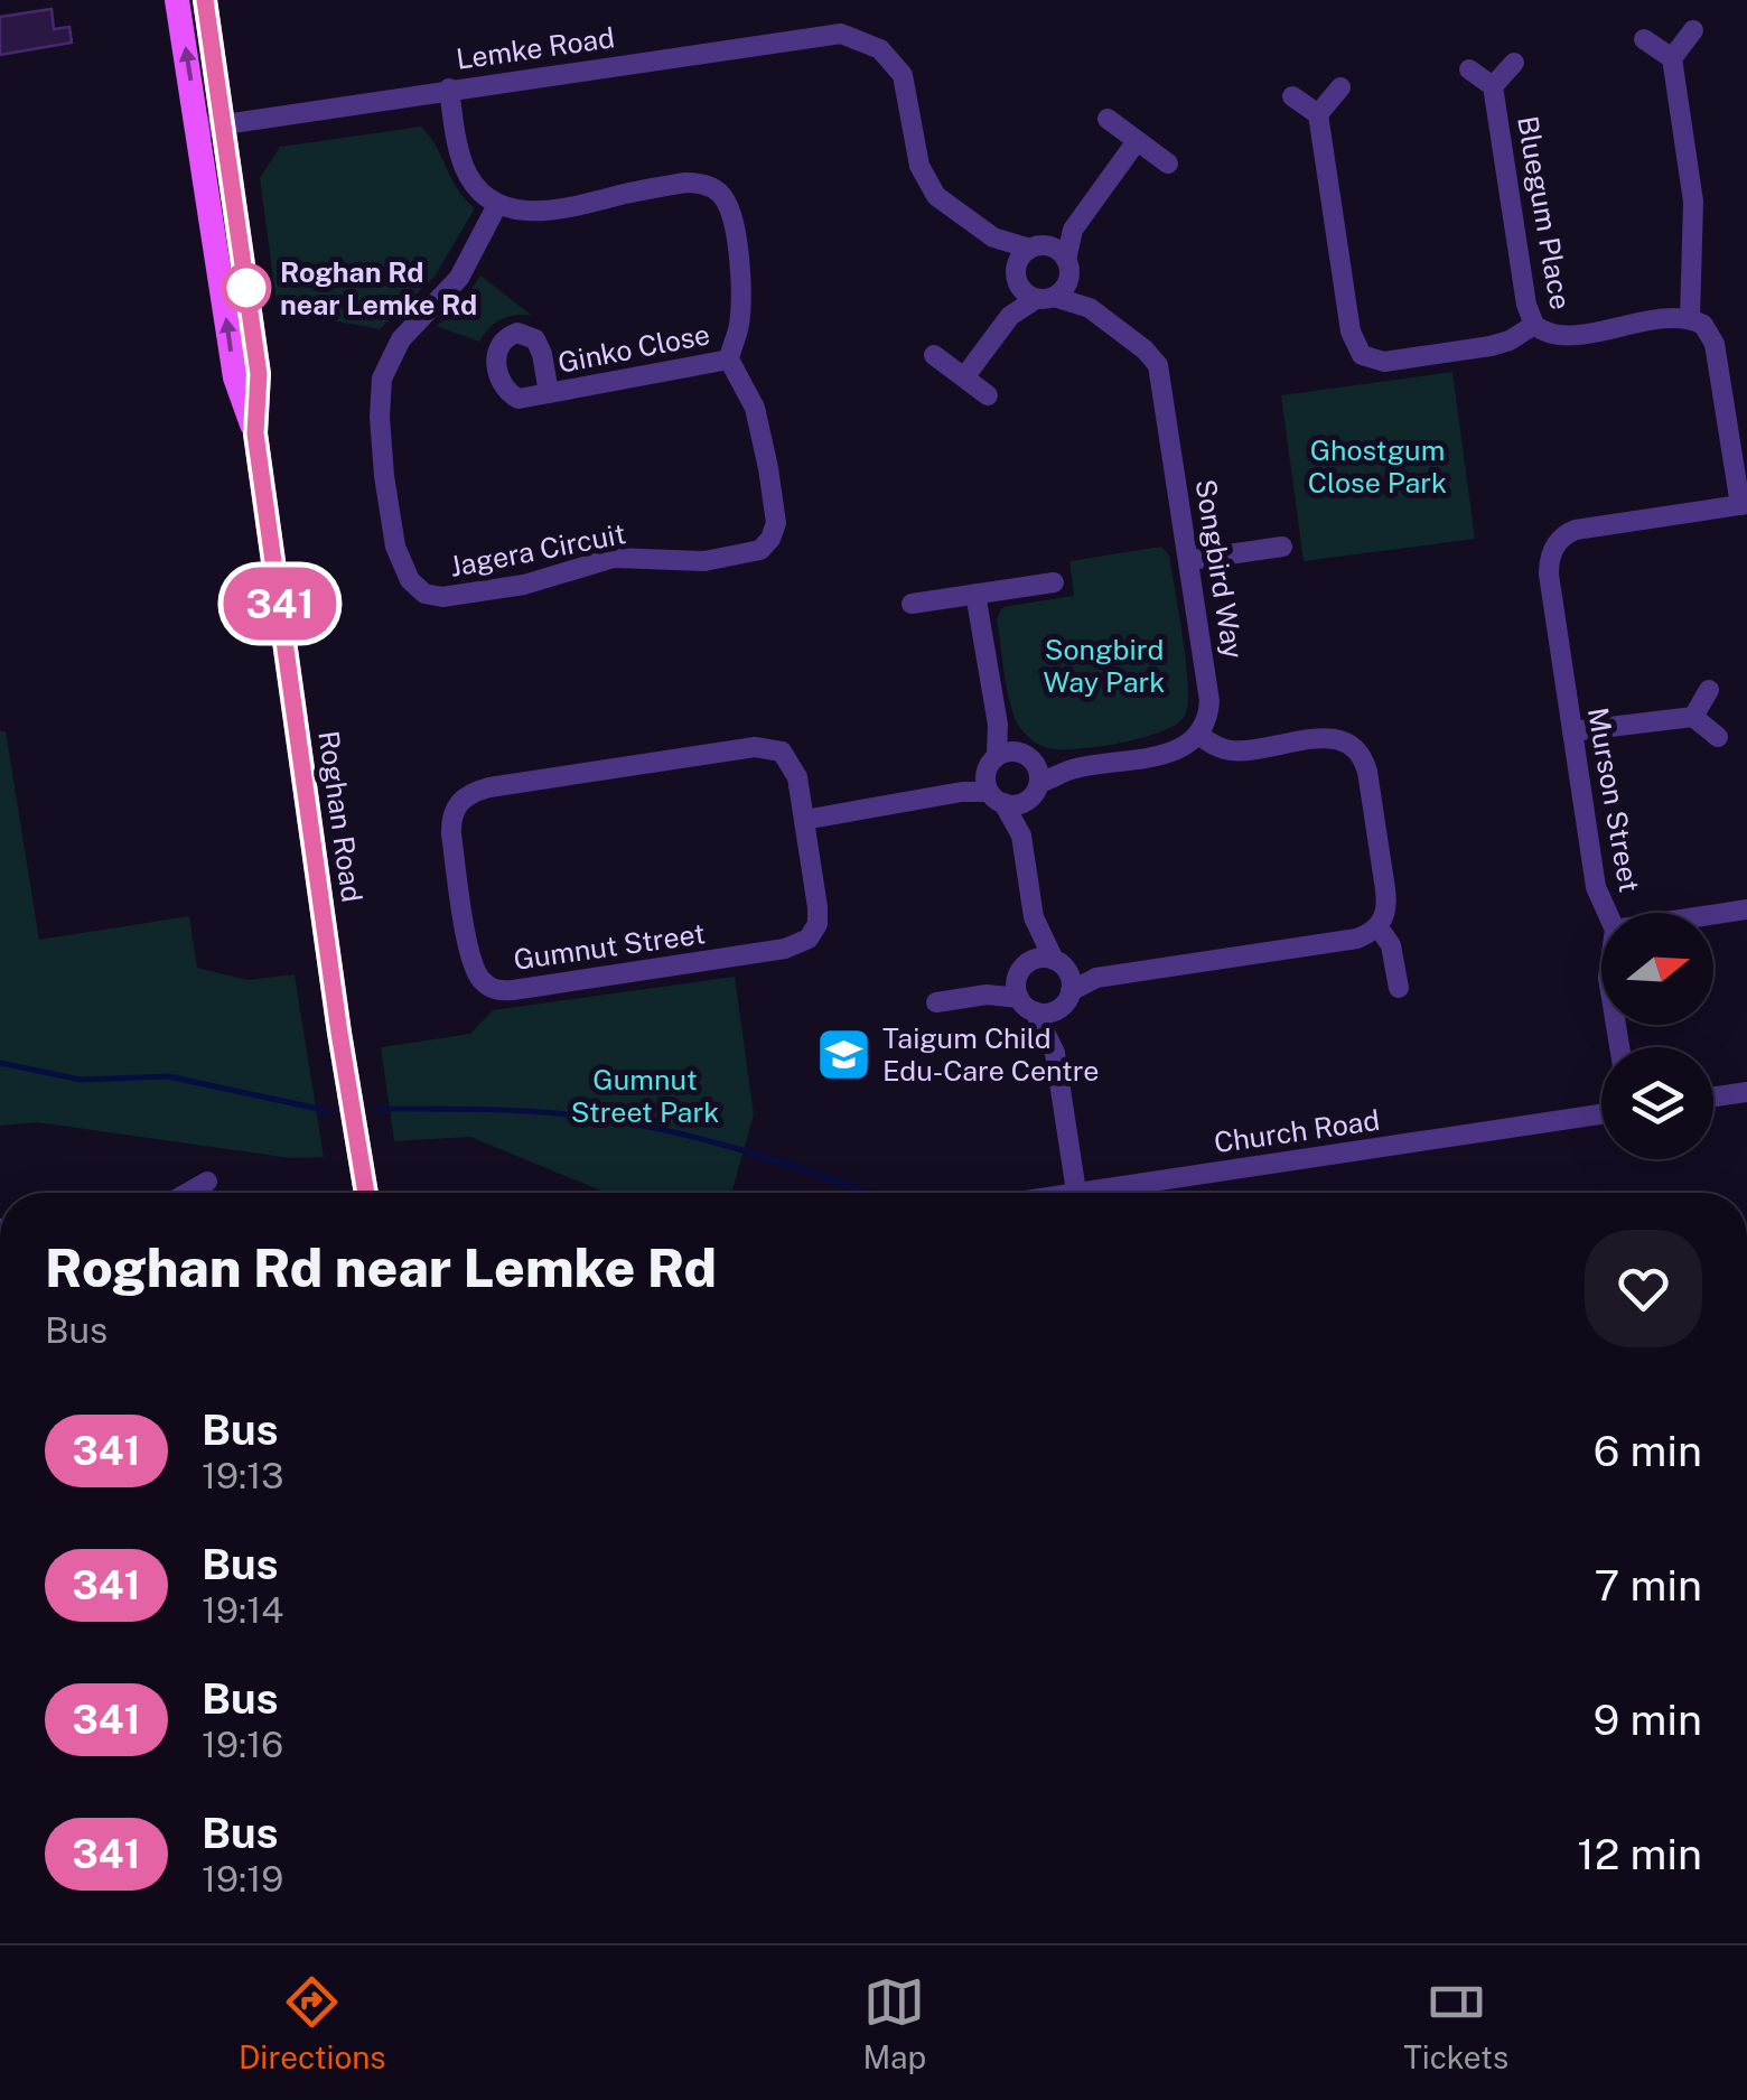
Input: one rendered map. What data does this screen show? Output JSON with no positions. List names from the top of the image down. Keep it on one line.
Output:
{"streets":{"main road":["Roghan Road"],"street":["Lemke Road","Bluegum Place","Ginko Close","Jagera Circuit","Songbird Way","Murson Street","Gumnut Street","Church Road"]},"crossings":[["Lemke Road","Roghan Road"],["Ginko Close","Jagera Circuit"]],"parks":["Ghostgum Close Park","Songbird Way Park","Gumnut Street Park"],"places":{"other":["Roghan Rd near Lemke Rd"],"school or university":["Taigum Child Edu-Care Centre"]},"lines":["bus line 341"],"north":"right","page":{"on_map":"341","heading":["Roghan Rd near Lemke Rd","Bus"],"list":[{"mark":"341","name":"Bus","note":"19:13","value":"6 min"},{"mark":"341","name":"Bus","note":"19:14","value":"7 min"},{"mark":"341","name":"Bus","note":"19:16","value":"9 min"},{"mark":"341","name":"Bus","note":"19:19","value":"12 min"}],"tabs":["Directions","Map","Tickets"]}}
